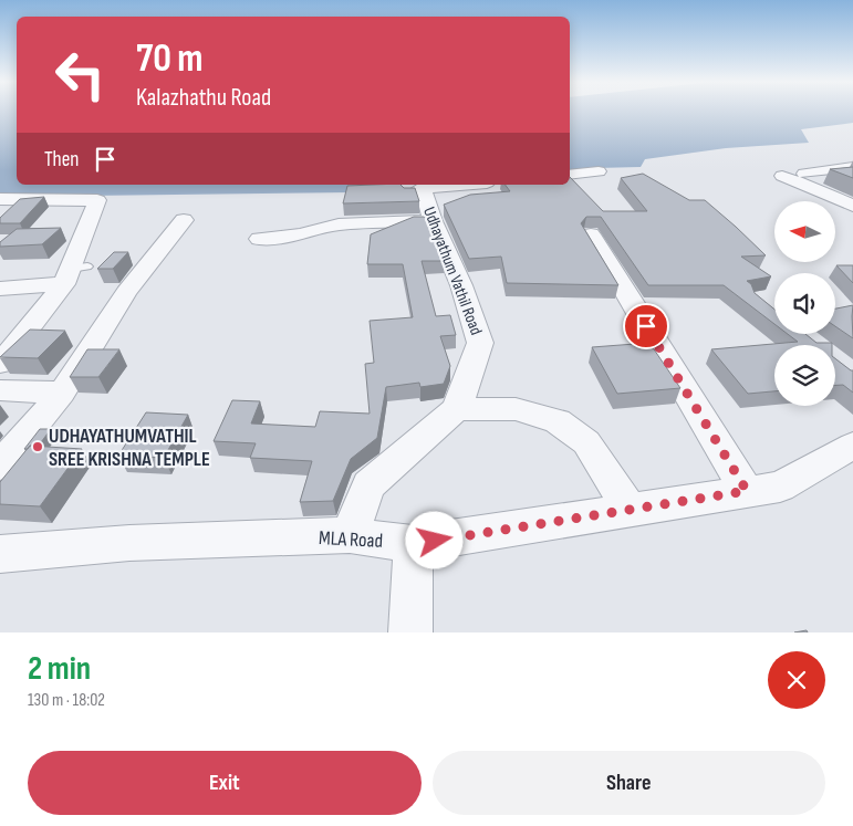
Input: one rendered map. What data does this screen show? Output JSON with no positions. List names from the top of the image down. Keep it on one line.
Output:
{"streets":{"street":["Udhayathum Vathil Road","MLA Road"]},"crossings":[["Udhayathum Vathil Road","MLA Road"]],"places":["UDHAYATHUMVATHIL SREE KRISHNA TEMPLE"],"north":"left","page":{"turn":["70 m","Kalazhathu Road"],"then":"Then","heading":["2 min","130 m · 18:02"],"buttons":["Exit","Share"]}}
